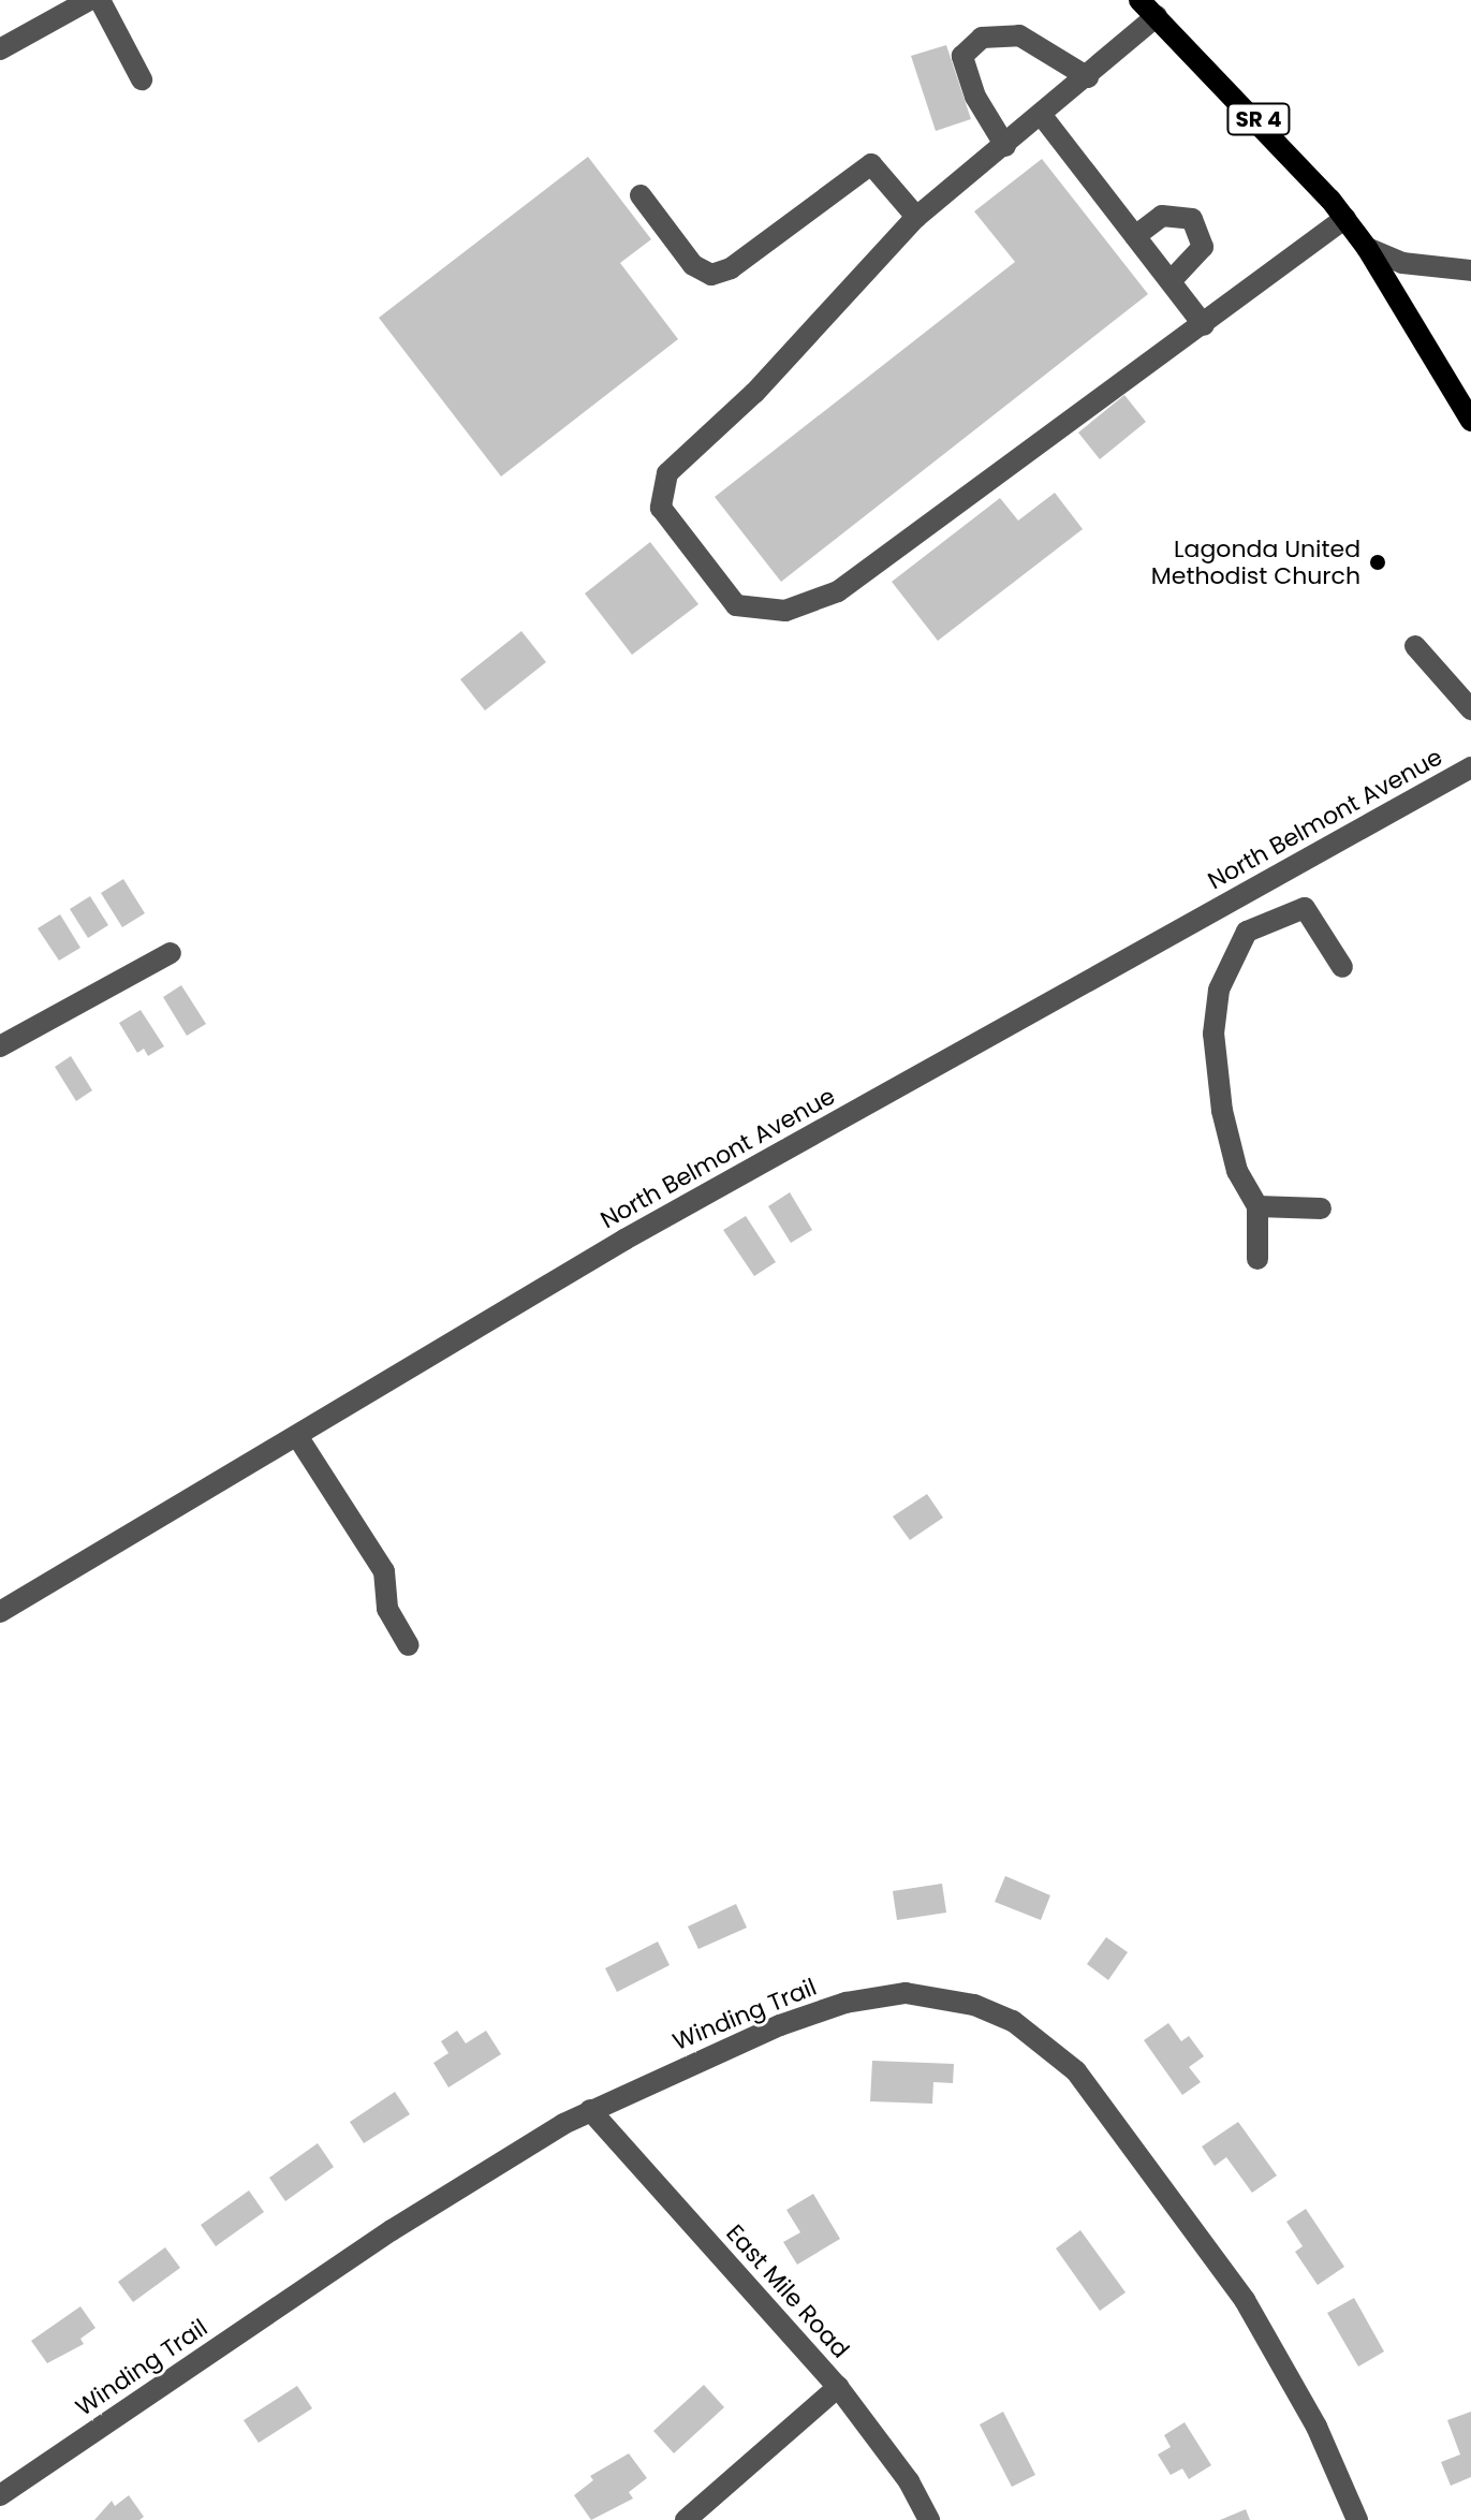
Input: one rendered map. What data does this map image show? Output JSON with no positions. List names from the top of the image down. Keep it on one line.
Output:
{"streets":{"main road":["SR 4"],"street":["North Belmont Avenue","Winding Trail","East Mile Road"]},"crossings":[["Winding Trail","East Mile Road"]],"places":["Lagonda United Methodist Church"]}
